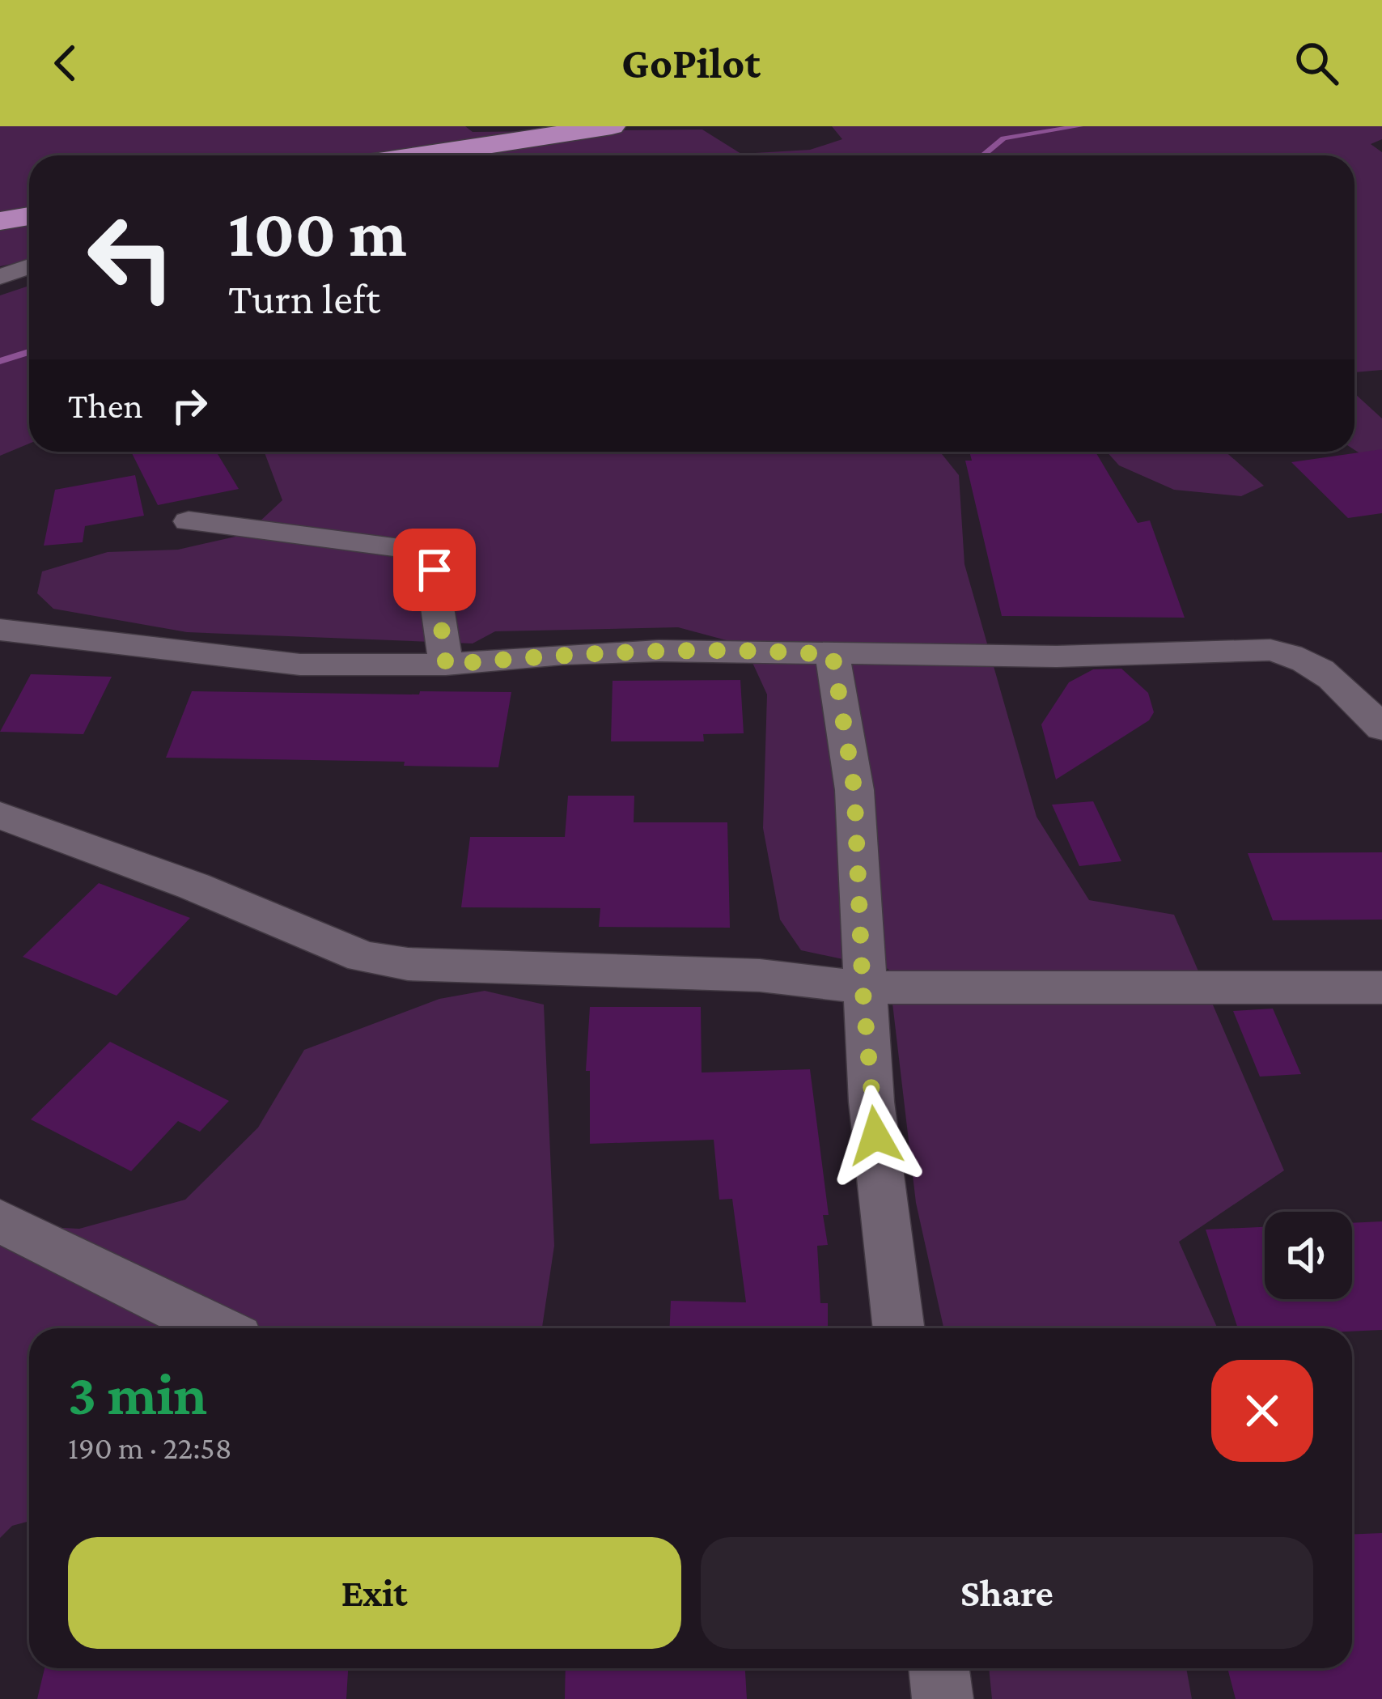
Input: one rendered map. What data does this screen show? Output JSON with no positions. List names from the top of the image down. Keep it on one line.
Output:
{"page":{"header":"GoPilot","turn":["100 m","Turn left"],"then":"Then","heading":["3 min","190 m · 22:58"],"buttons":["Exit","Share"]}}
